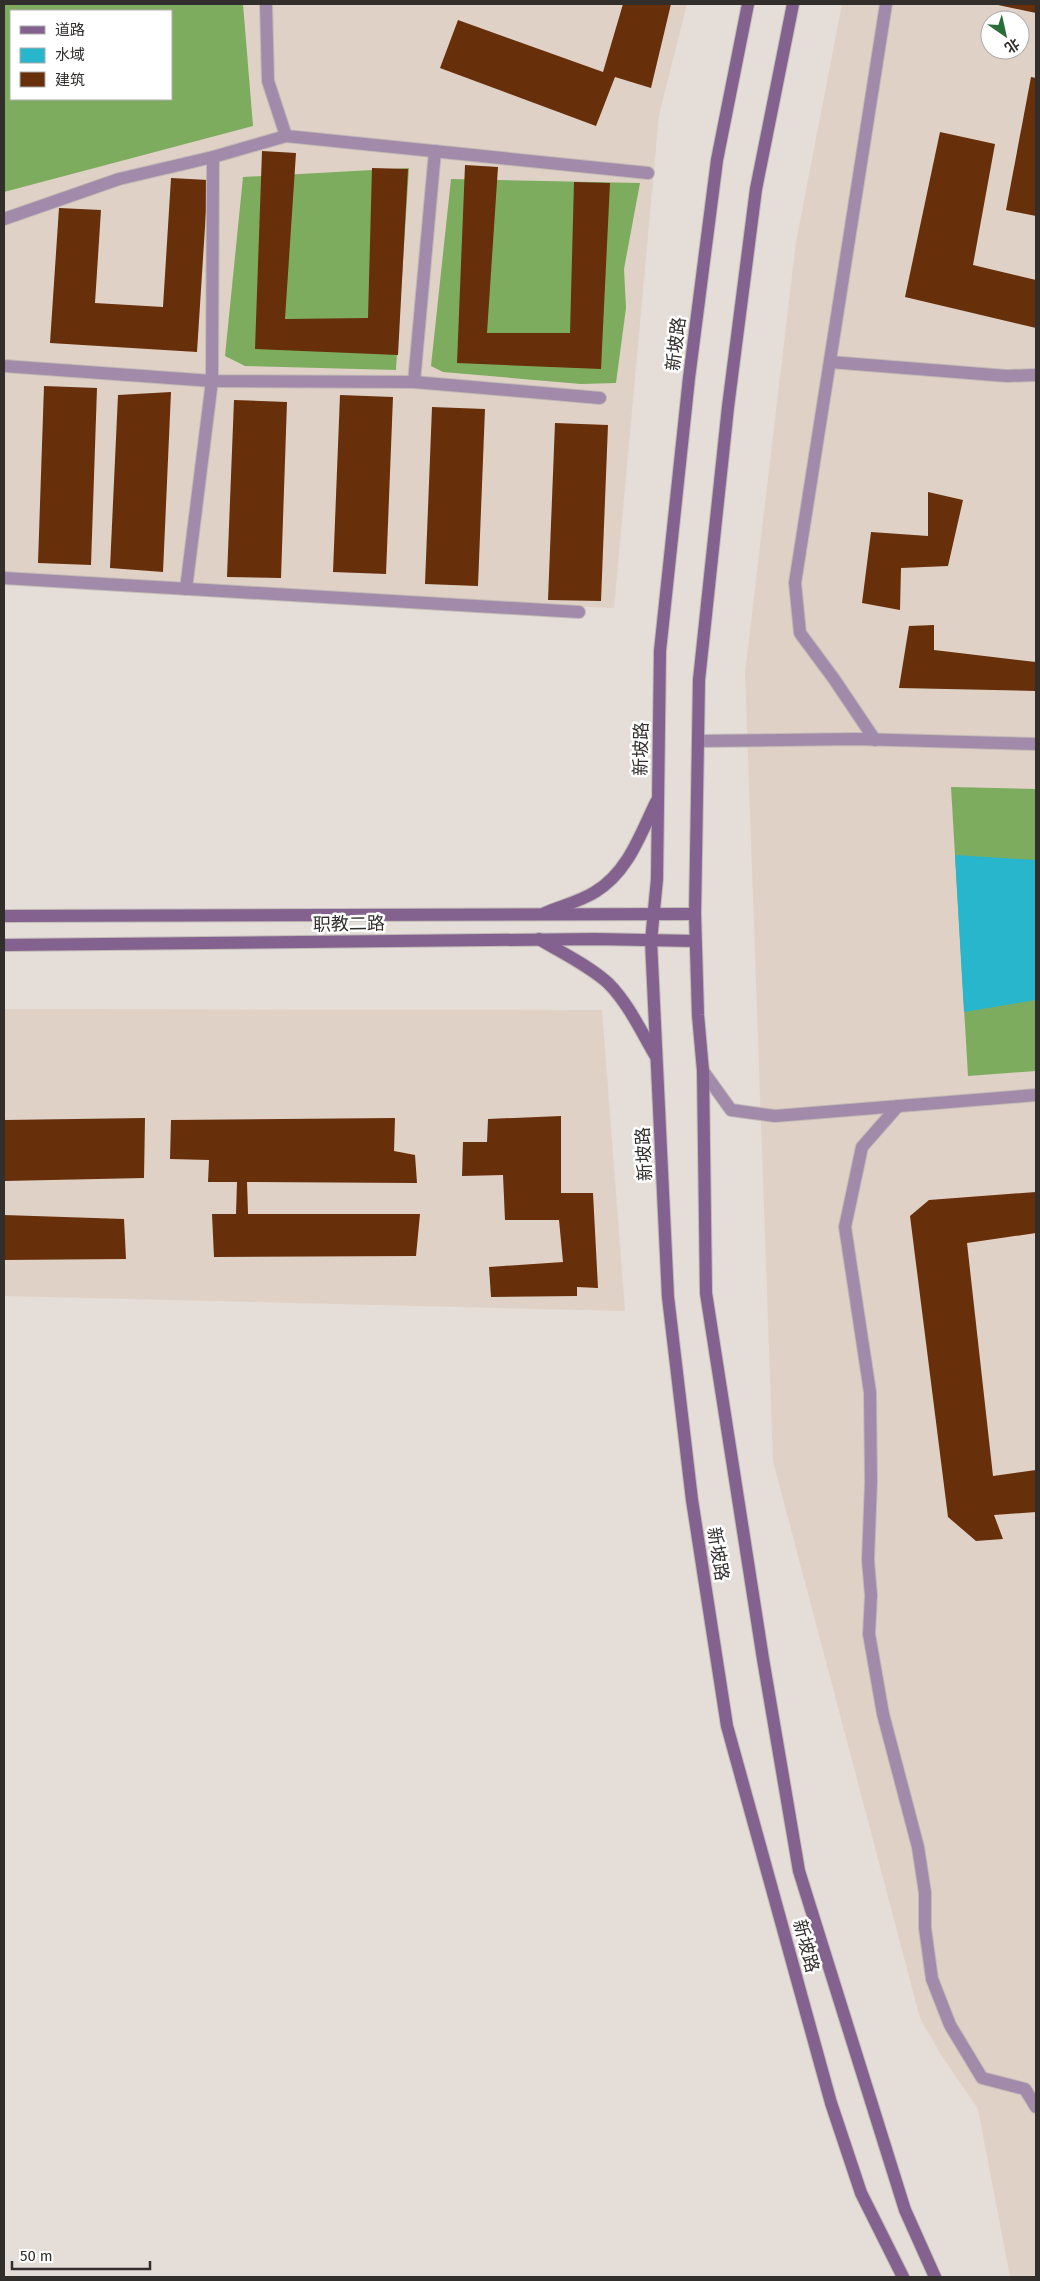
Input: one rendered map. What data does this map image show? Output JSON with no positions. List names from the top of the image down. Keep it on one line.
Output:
{"streets":{"street":["新坡路","职教二路"]},"crossings":[["新坡路","职教二路"]],"legend":["道路","水域","建筑"],"scale_bar":"50 m","north":"bottom right"}
